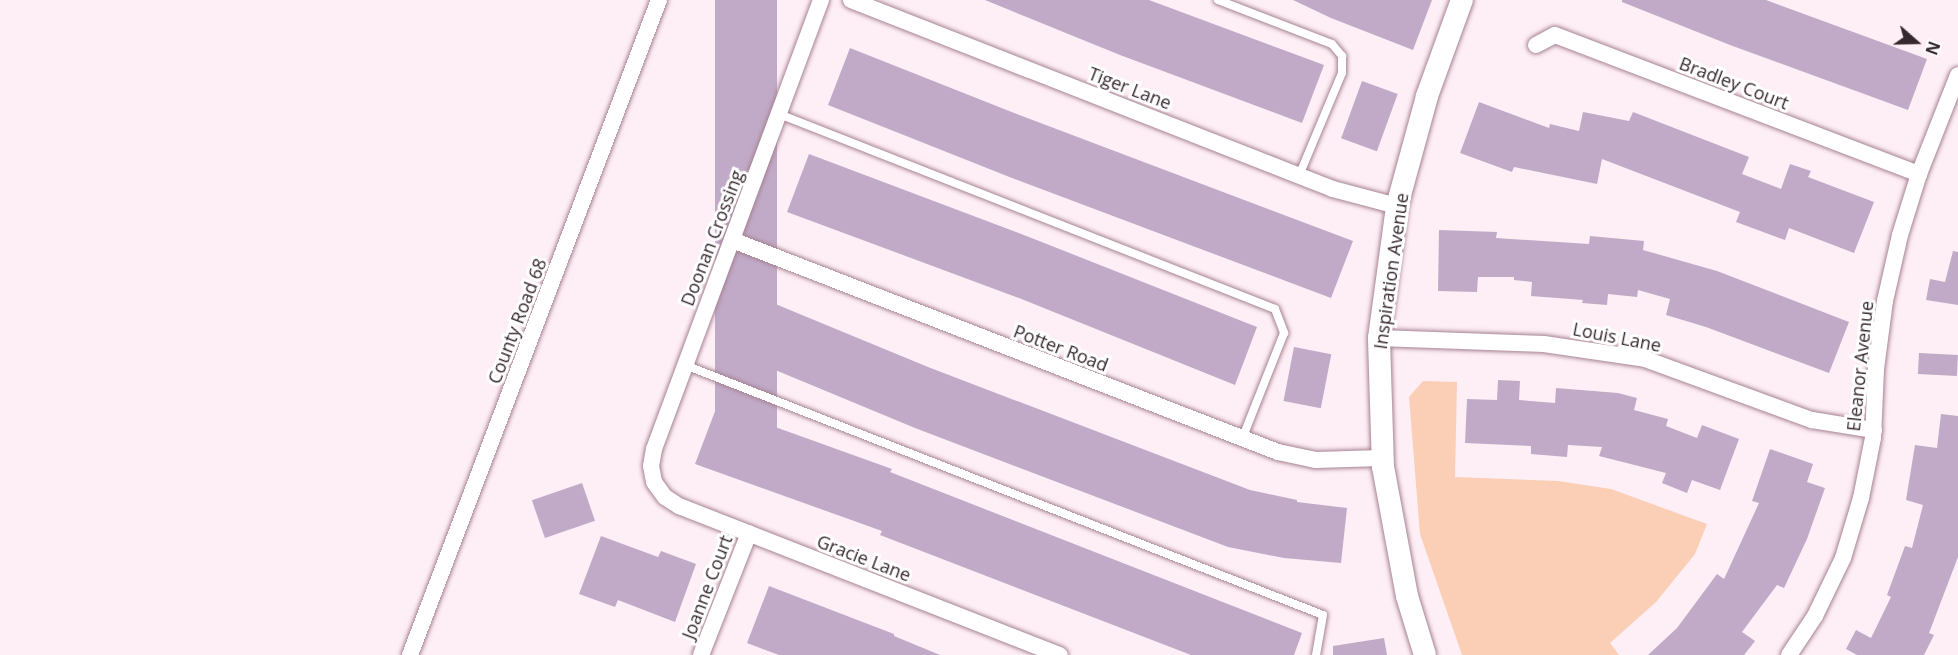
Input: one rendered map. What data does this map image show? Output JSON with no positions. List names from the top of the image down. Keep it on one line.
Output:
{"streets":{"street":["Bradley Court","Tiger Lane","Doonan Crossing","Inspiration Avenue","County Road 68","Louis Lane","Potter Road","Eleanor Avenue","Gracie Lane","Joanne Court"]},"crossings":[["Bradley Court","Eleanor Avenue"],["Tiger Lane","Inspiration Avenue"],["Doonan Crossing","Potter Road"],["Doonan Crossing","Gracie Lane"],["Inspiration Avenue","Louis Lane"],["Inspiration Avenue","Potter Road"],["Louis Lane","Eleanor Avenue"],["Gracie Lane","Joanne Court"]],"north":"right"}
